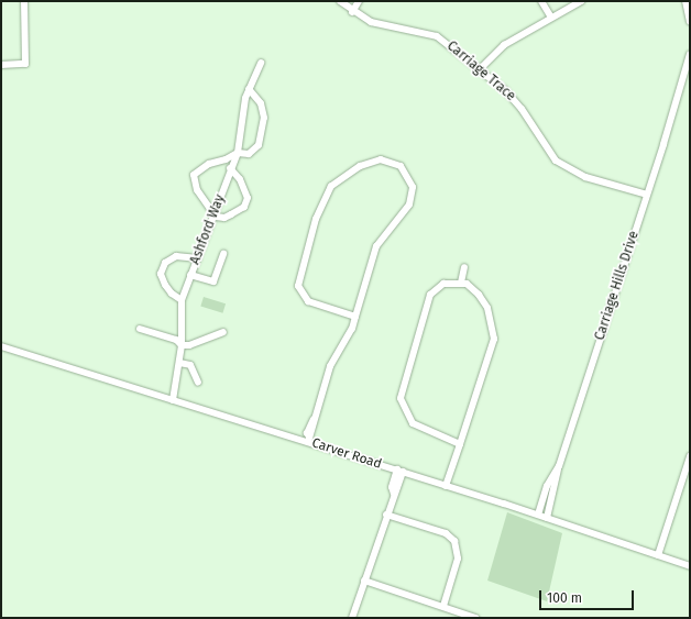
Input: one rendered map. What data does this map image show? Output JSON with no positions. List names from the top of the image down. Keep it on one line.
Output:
{"streets":{"street":["Carriage Trace","Ashford Way","Carriage Hills Drive","Carver Road"]},"crossings":[["Carriage Trace","Carriage Hills Drive"],["Ashford Way","Carver Road"],["Carriage Hills Drive","Carver Road"]],"scale_bar":"100 m"}
